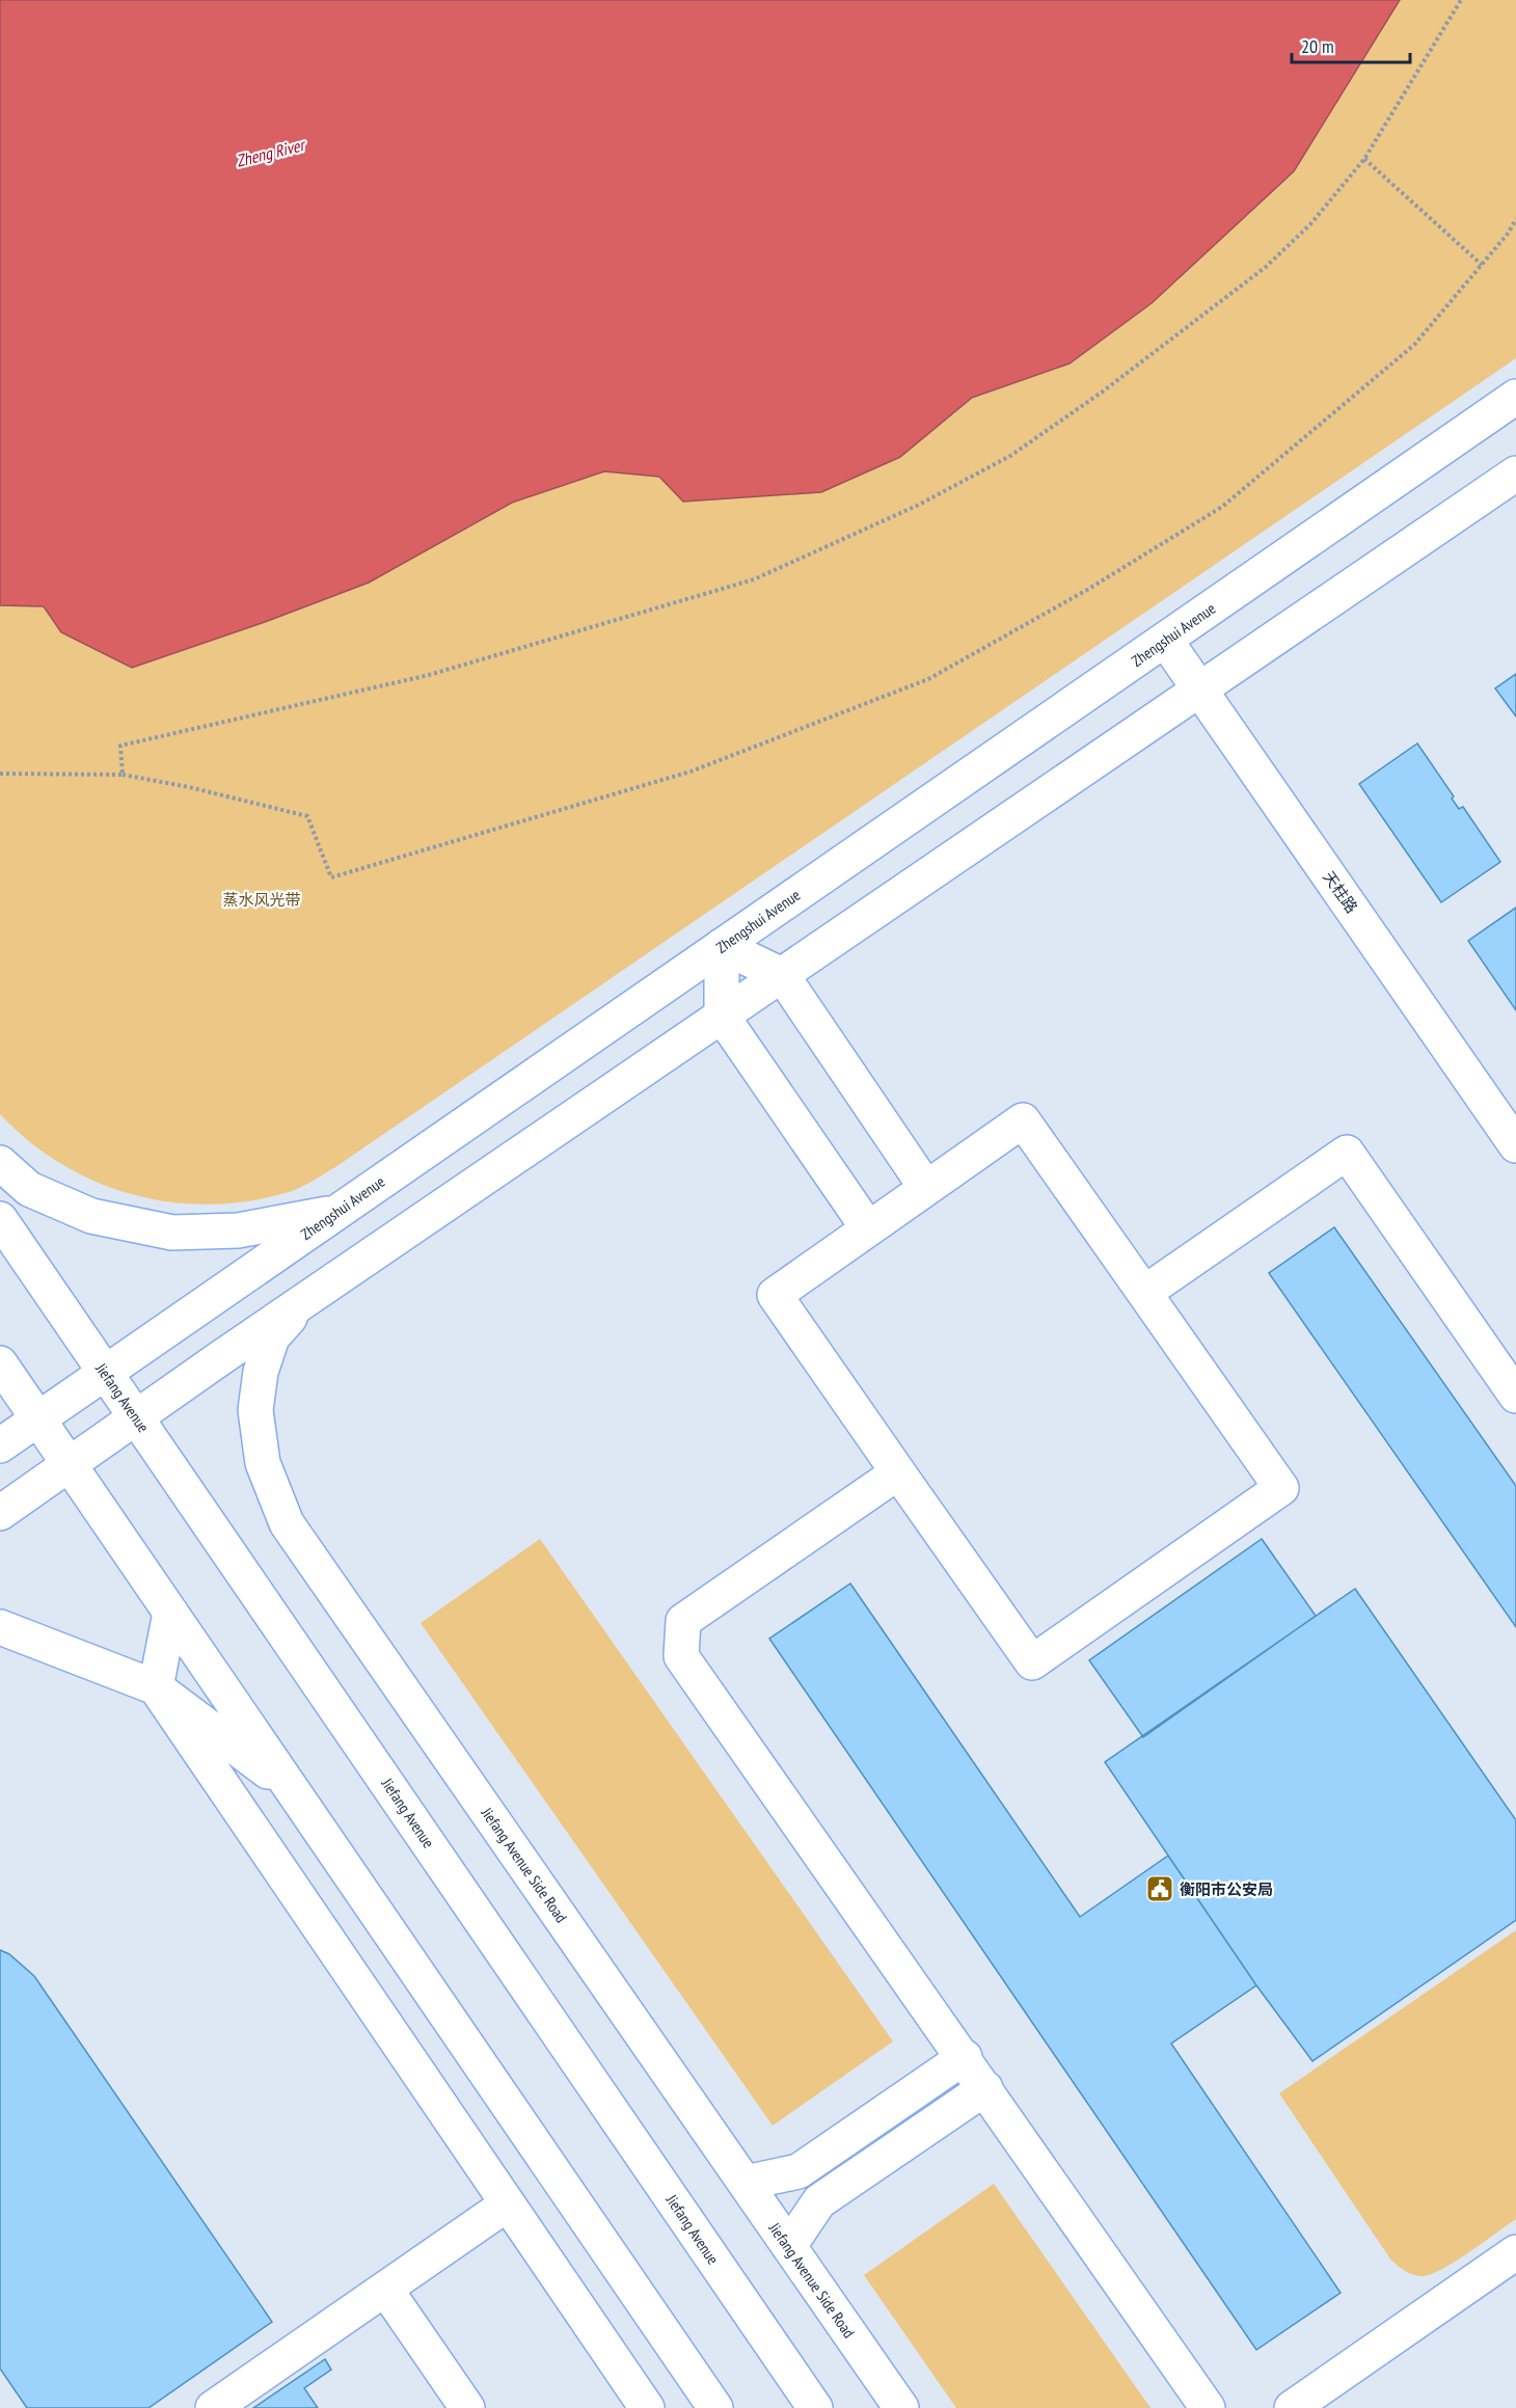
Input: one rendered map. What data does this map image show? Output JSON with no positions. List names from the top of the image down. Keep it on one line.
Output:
{"streets":{"main road":["Zhengshui Avenue","天柱路","Jiefang Avenue","Jiefang Avenue Side Road"]},"crossings":[["Zhengshui Avenue","天柱路"],["Zhengshui Avenue","Jiefang Avenue"]],"water":["Zheng River"],"parks":["蒸水风光带"],"places":{"public building":["衡阳市公安局"]},"scale_bar":"20 m"}
